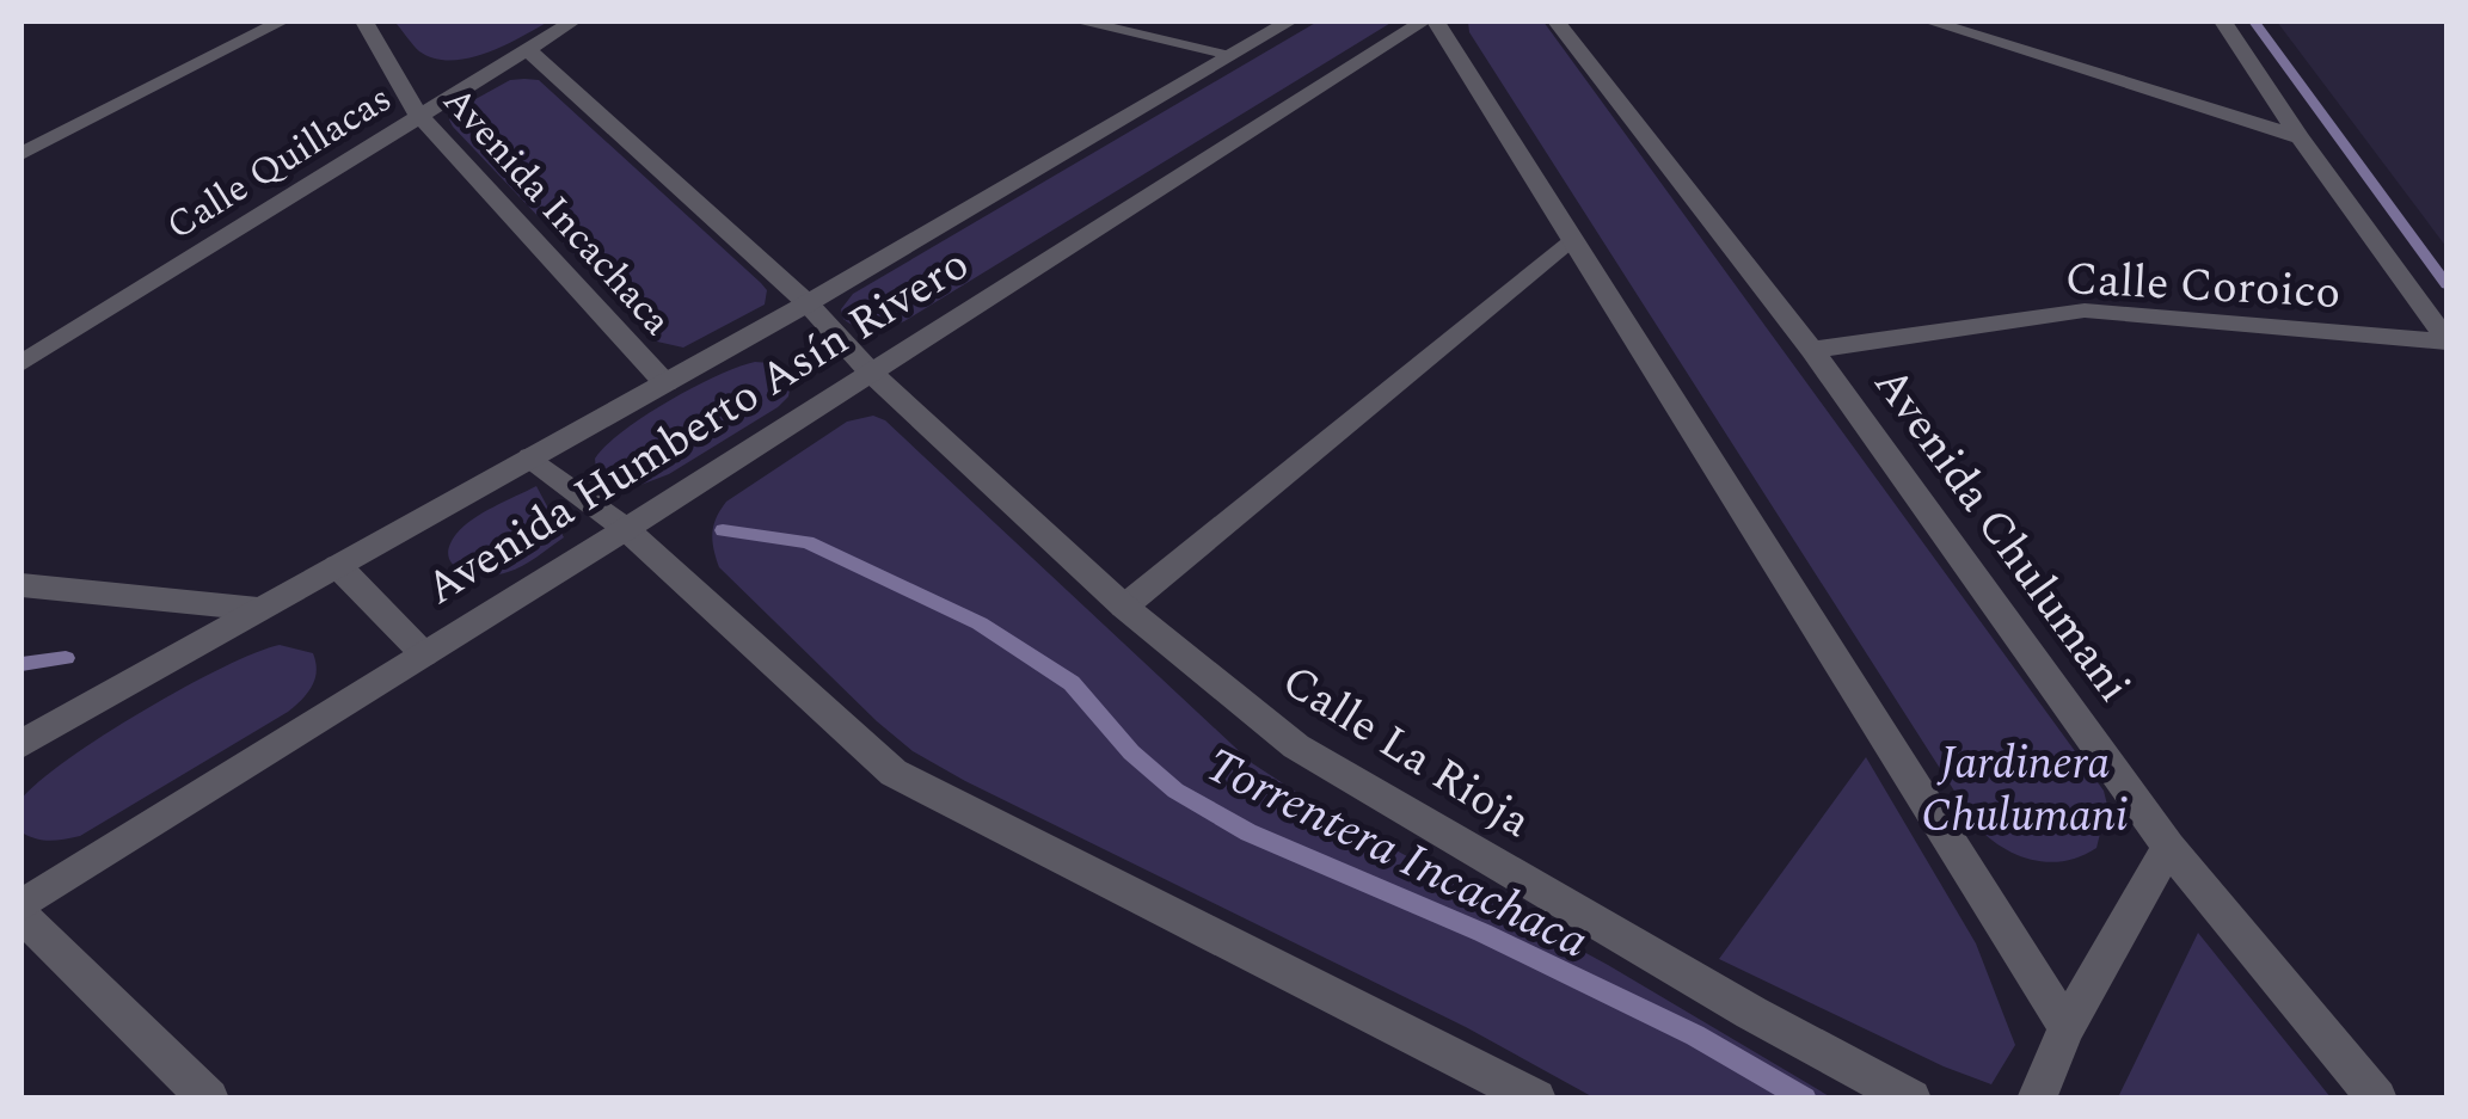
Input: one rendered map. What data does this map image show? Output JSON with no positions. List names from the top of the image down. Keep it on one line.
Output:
{"streets":{"street":["Calle Quillacas","Avenida Incachaca","Calle Coroico","Avenida Humberto Asín Rivero","Avenida Chulumani","Calle La Rioja"]},"crossings":[["Calle Quillacas","Avenida Incachaca"],["Avenida Incachaca","Avenida Humberto Asín Rivero"],["Avenida Incachaca","Calle La Rioja"],["Calle Coroico","Avenida Chulumani"],["Avenida Humberto Asín Rivero","Calle La Rioja"]],"water":["Torrentera Incachaca"],"parks":["Jardinera Chulumani"]}
